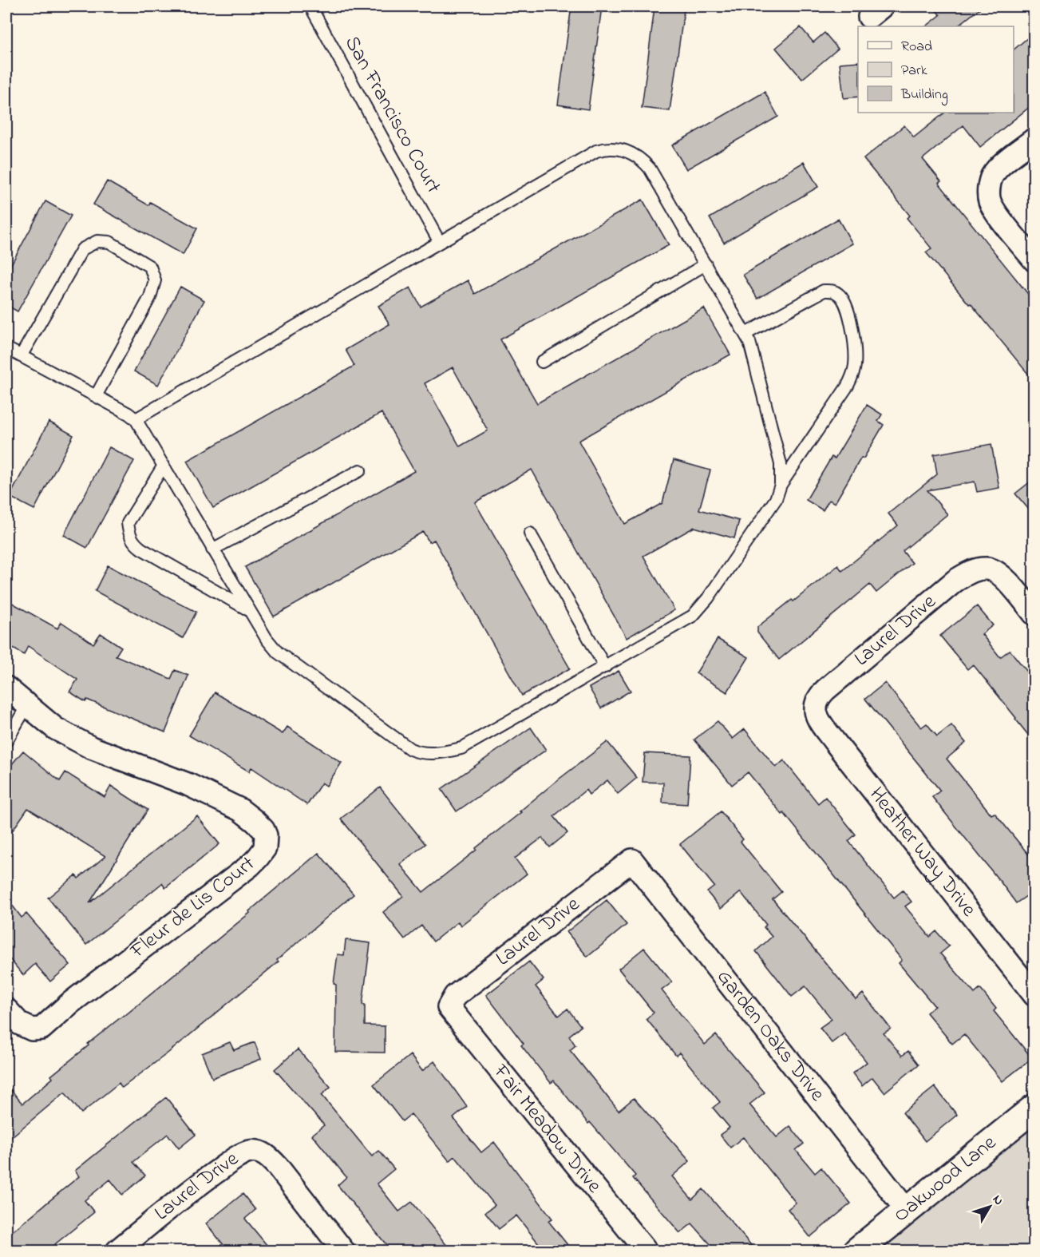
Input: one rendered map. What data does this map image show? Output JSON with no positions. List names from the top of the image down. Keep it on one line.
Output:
{"streets":{"street":["Laurel Drive","Heather Way Drive","Fleur de Lis Court","Garden Oaks Drive","Fair Meadow Drive","Oakwood Lane"],"lane":["San Francisco Court"]},"crossings":[["Laurel Drive","Heather Way Drive"],["Laurel Drive","Garden Oaks Drive"],["Laurel Drive","Fair Meadow Drive"],["Garden Oaks Drive","Oakwood Lane"]],"legend":["Road","Park","Building"],"north":"top right"}
